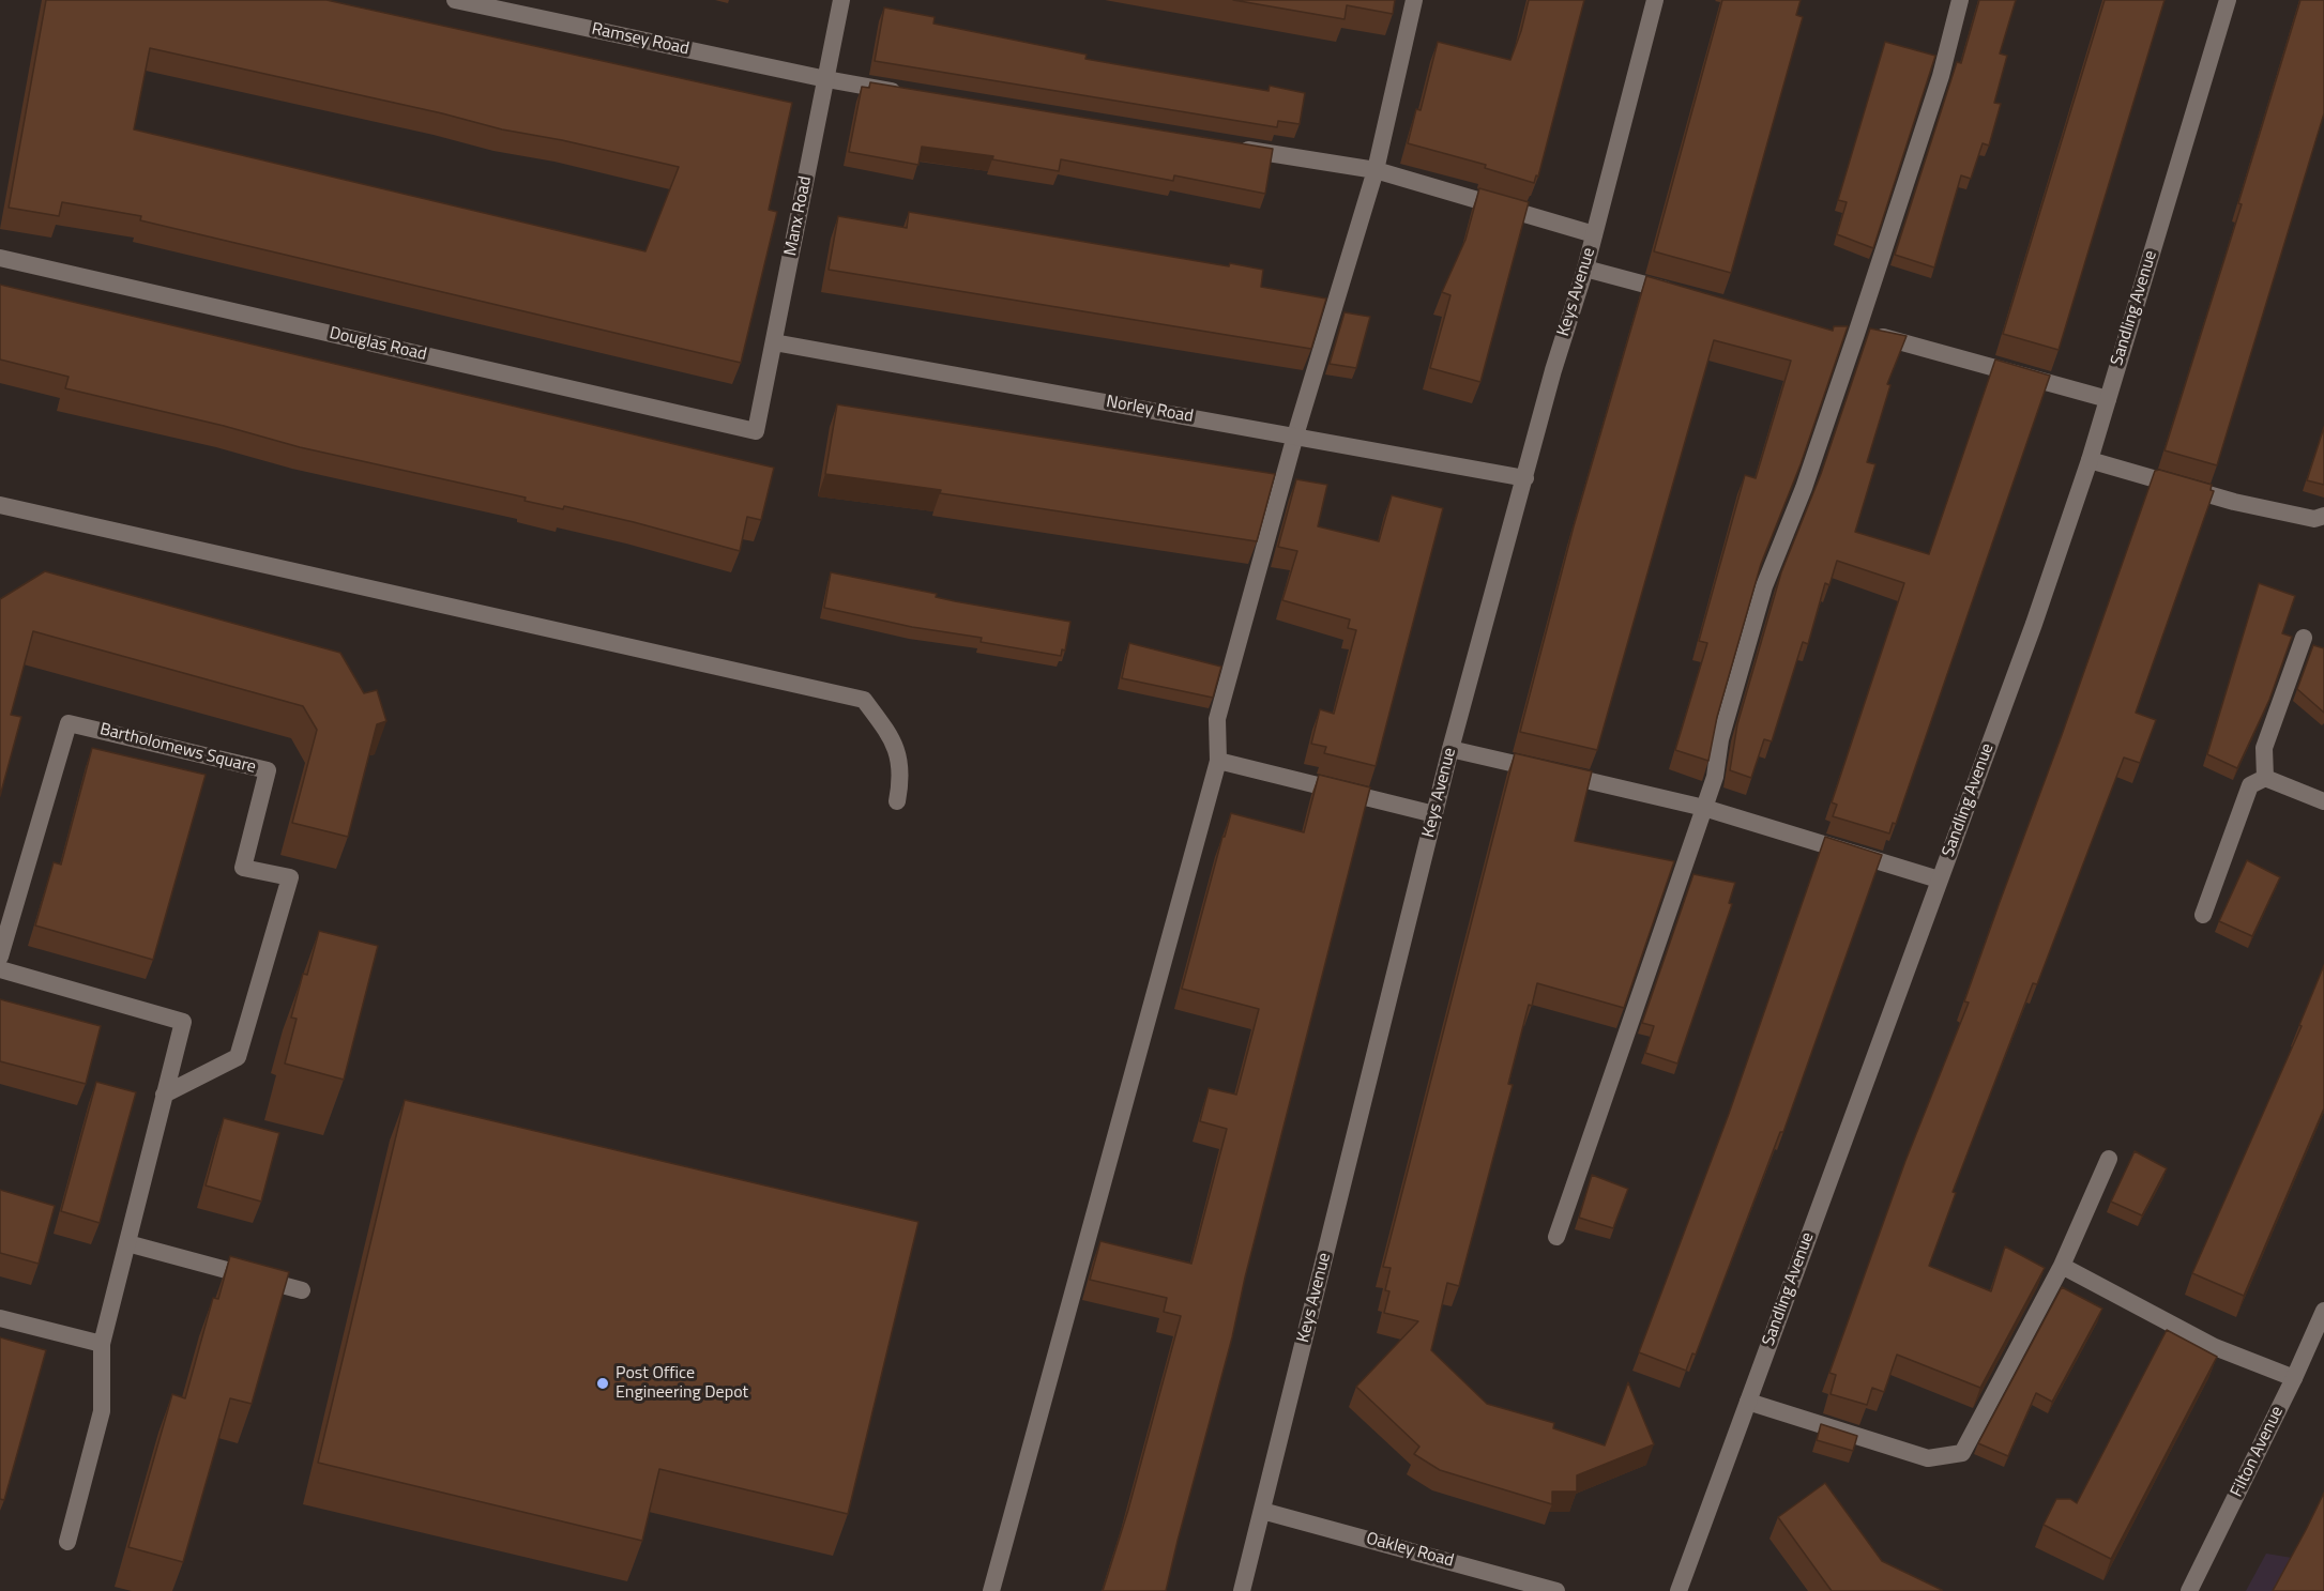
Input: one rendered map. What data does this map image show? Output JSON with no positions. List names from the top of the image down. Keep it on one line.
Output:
{"streets":{"street":["Ramsey Road","Manx Road","Keys Avenue","Sandling Avenue","Douglas Road","Norley Road","Bartholomews Square","Filton Avenue","Oakley Road"]},"crossings":[["Ramsey Road","Manx Road"],["Manx Road","Douglas Road"],["Manx Road","Norley Road"],["Keys Avenue","Norley Road"],["Keys Avenue","Oakley Road"]],"places":["Post Office Engineering Depot"]}
